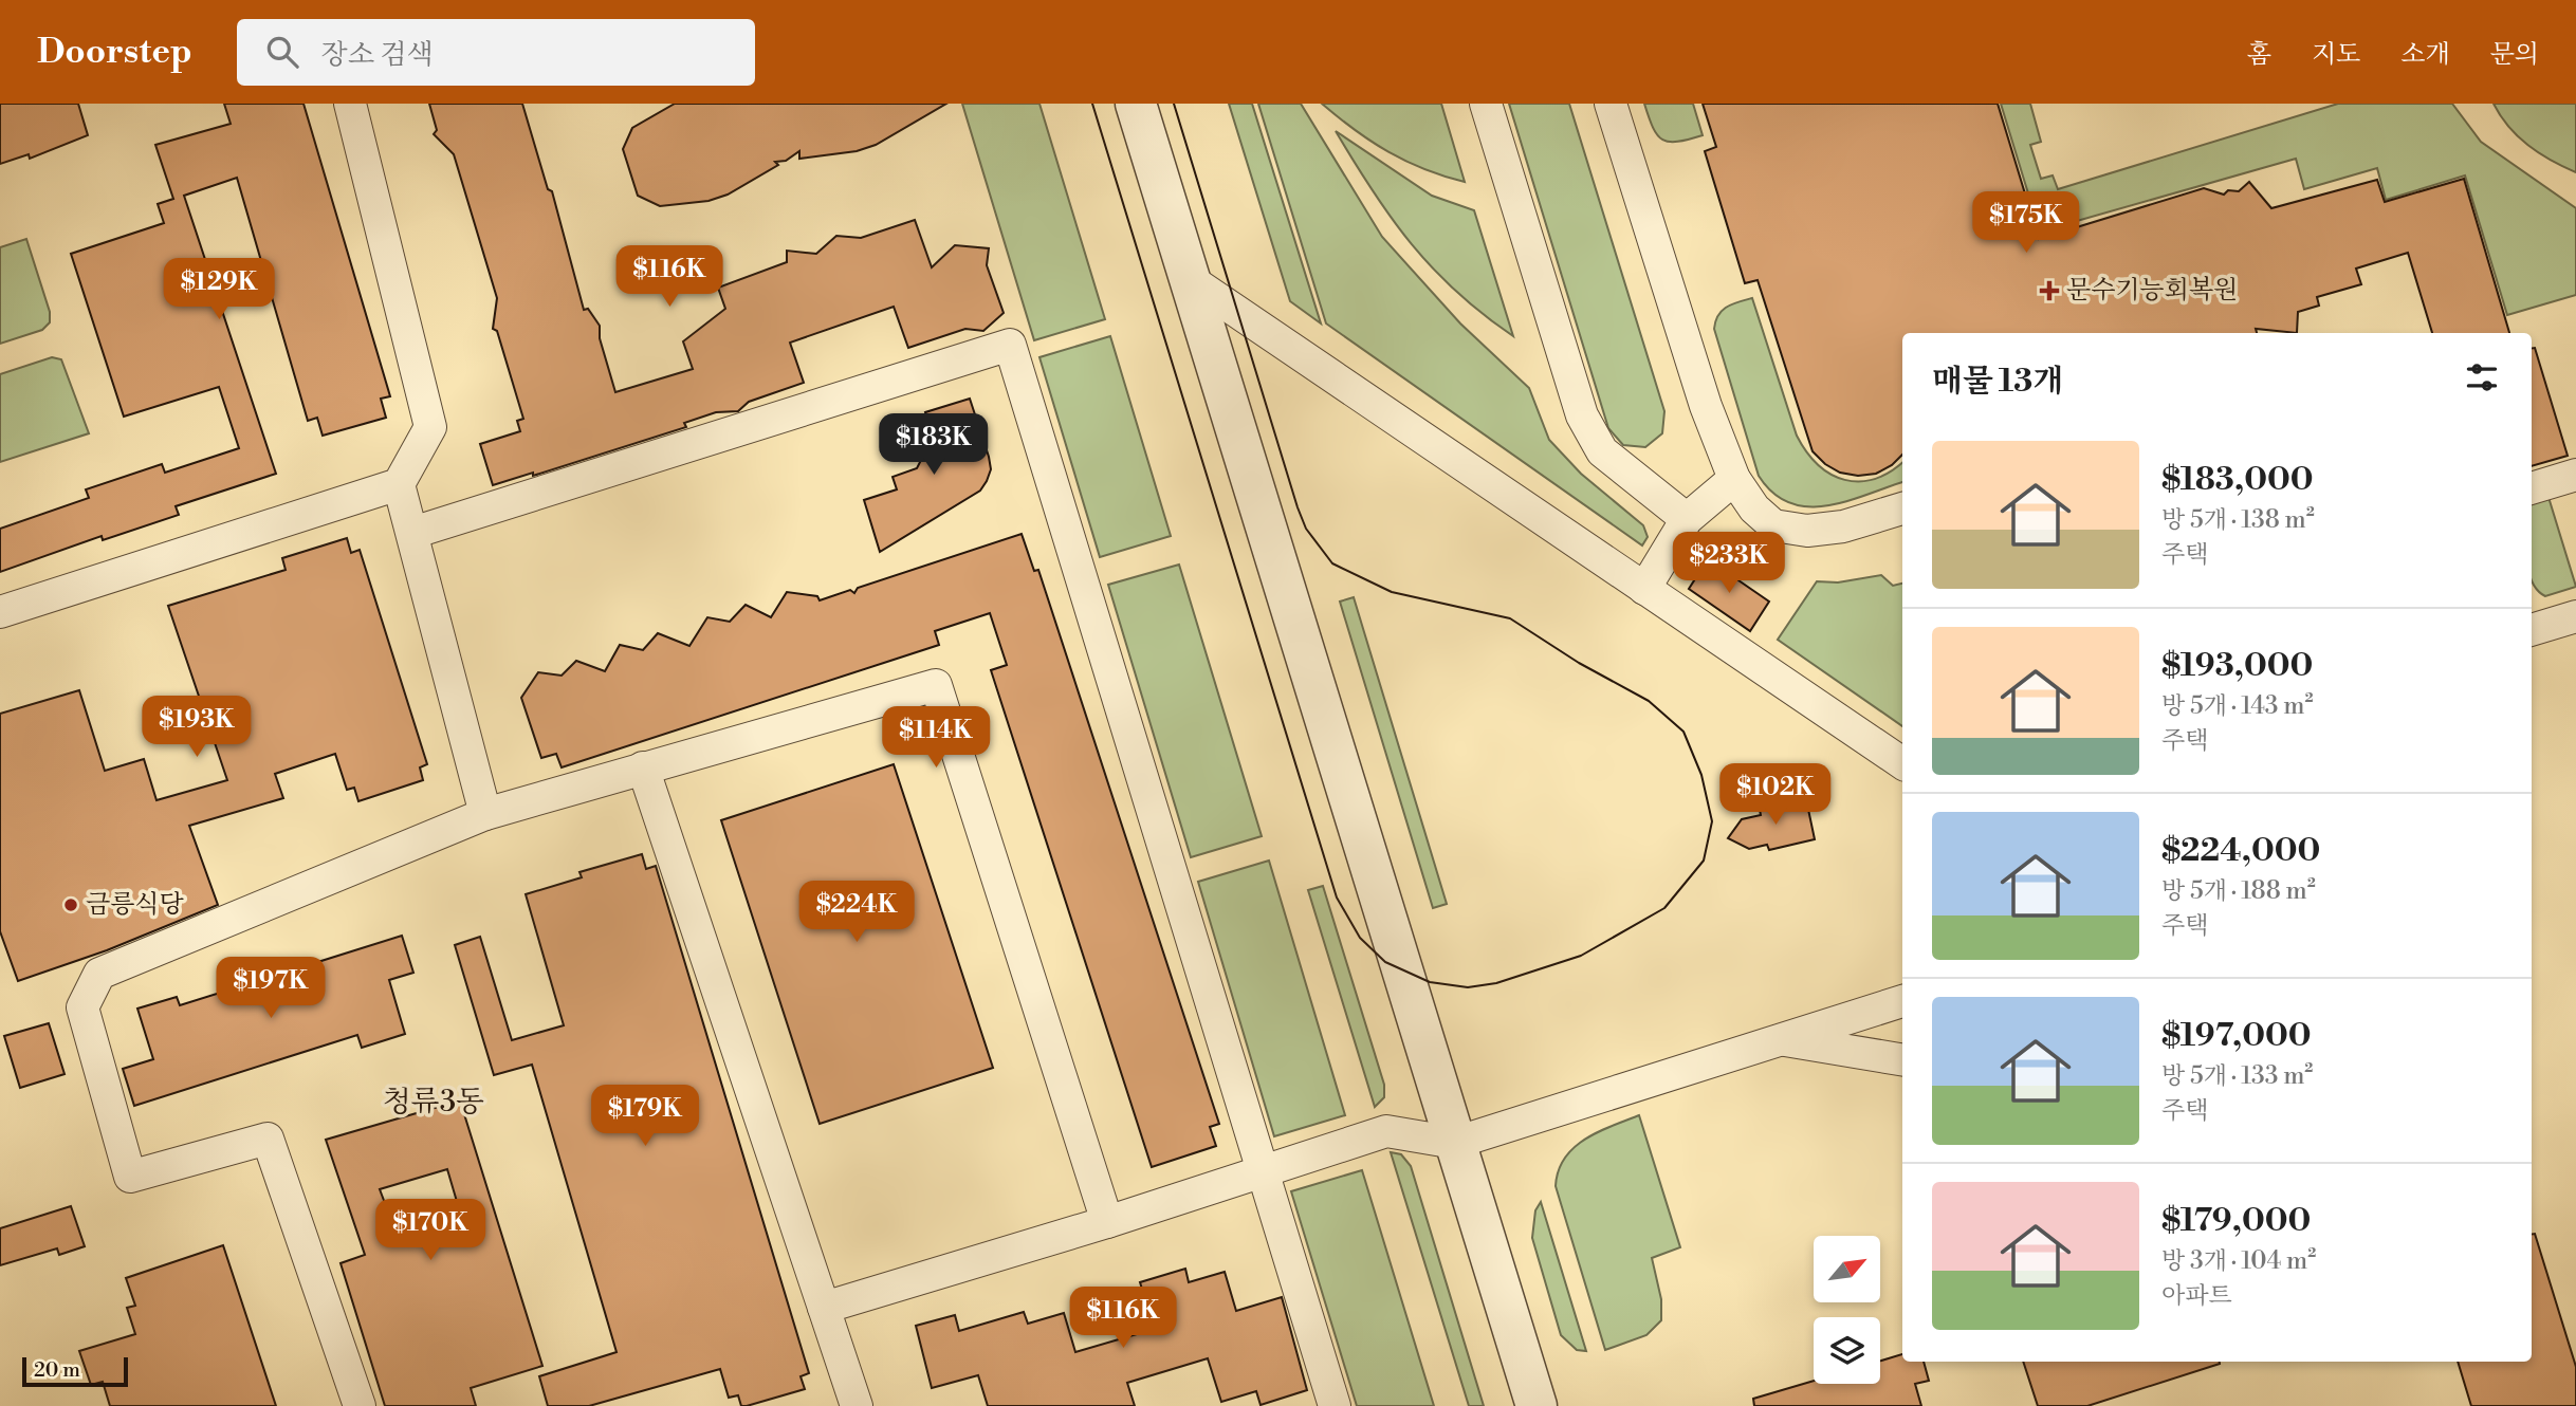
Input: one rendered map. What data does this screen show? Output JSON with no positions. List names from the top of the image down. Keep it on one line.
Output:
{"districts":["청류3동"],"places":{"health":["문수기능회복원"],"other":["금릉식당"]},"scale_bar":"20 m","north":"top right","page":{"header":"Doorstep","search":"장소 검색","nav":["홈","지도","소개","문의"],"price":["$175K","$116K","$129K","$183K","$233K","$193K","$114K","$102K","$224K","$197K","$179K","$170K","$116K"],"heading":"매물 13개","list":[{"name":"$183,000","note":"방 5개 · 138 m² · 주택"},{"name":"$193,000","note":"방 5개 · 143 m² · 주택"},{"name":"$224,000","note":"방 5개 · 188 m² · 주택"},{"name":"$197,000","note":"방 5개 · 133 m² · 주택"},{"name":"$179,000","note":"방 3개 · 104 m² · 아파트"}],"scale":"20 m"}}
